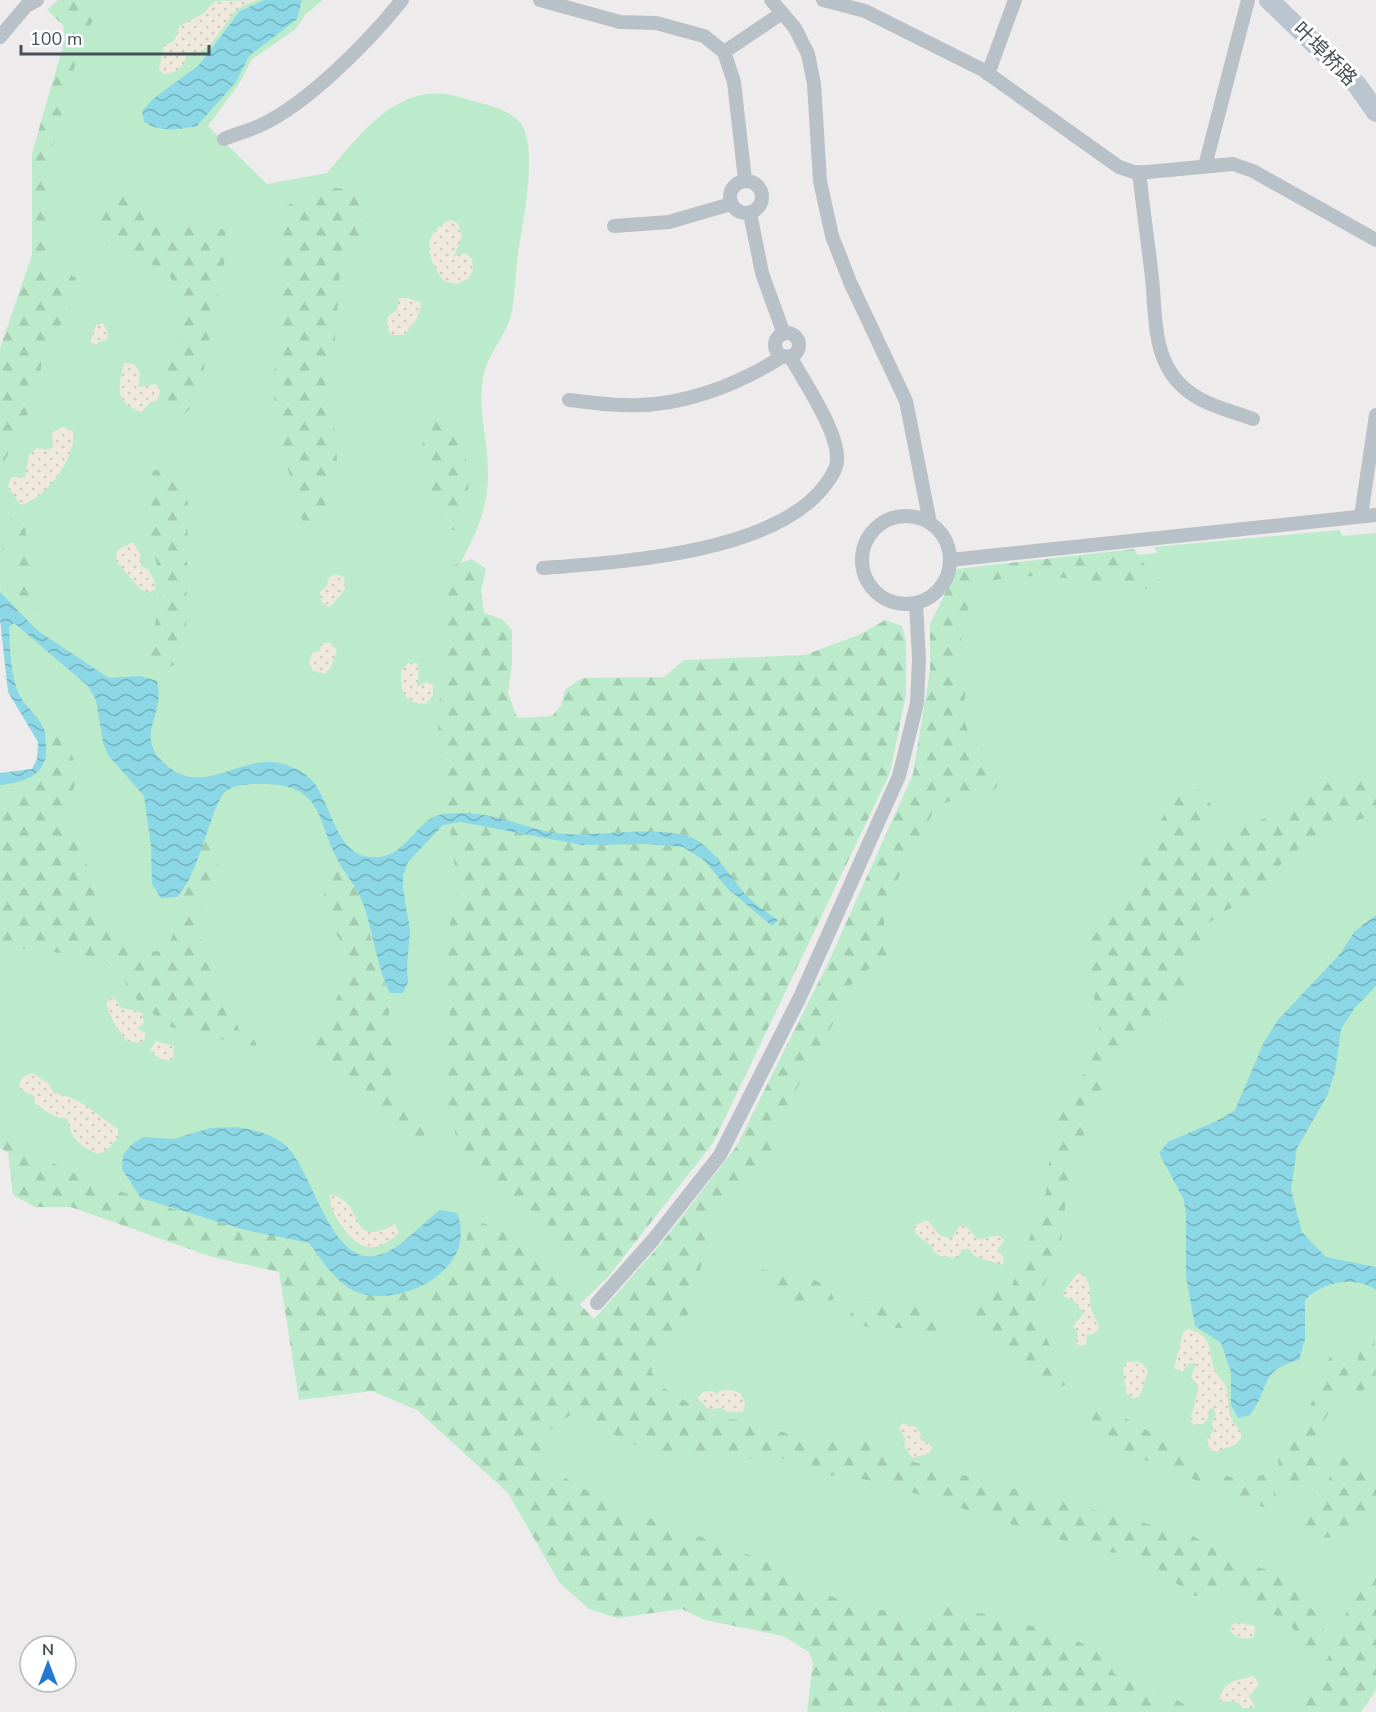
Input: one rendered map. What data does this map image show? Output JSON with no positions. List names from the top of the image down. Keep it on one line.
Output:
{"streets":{"street":["叶埠桥路"]},"scale_bar":"100 m","north":"top"}
